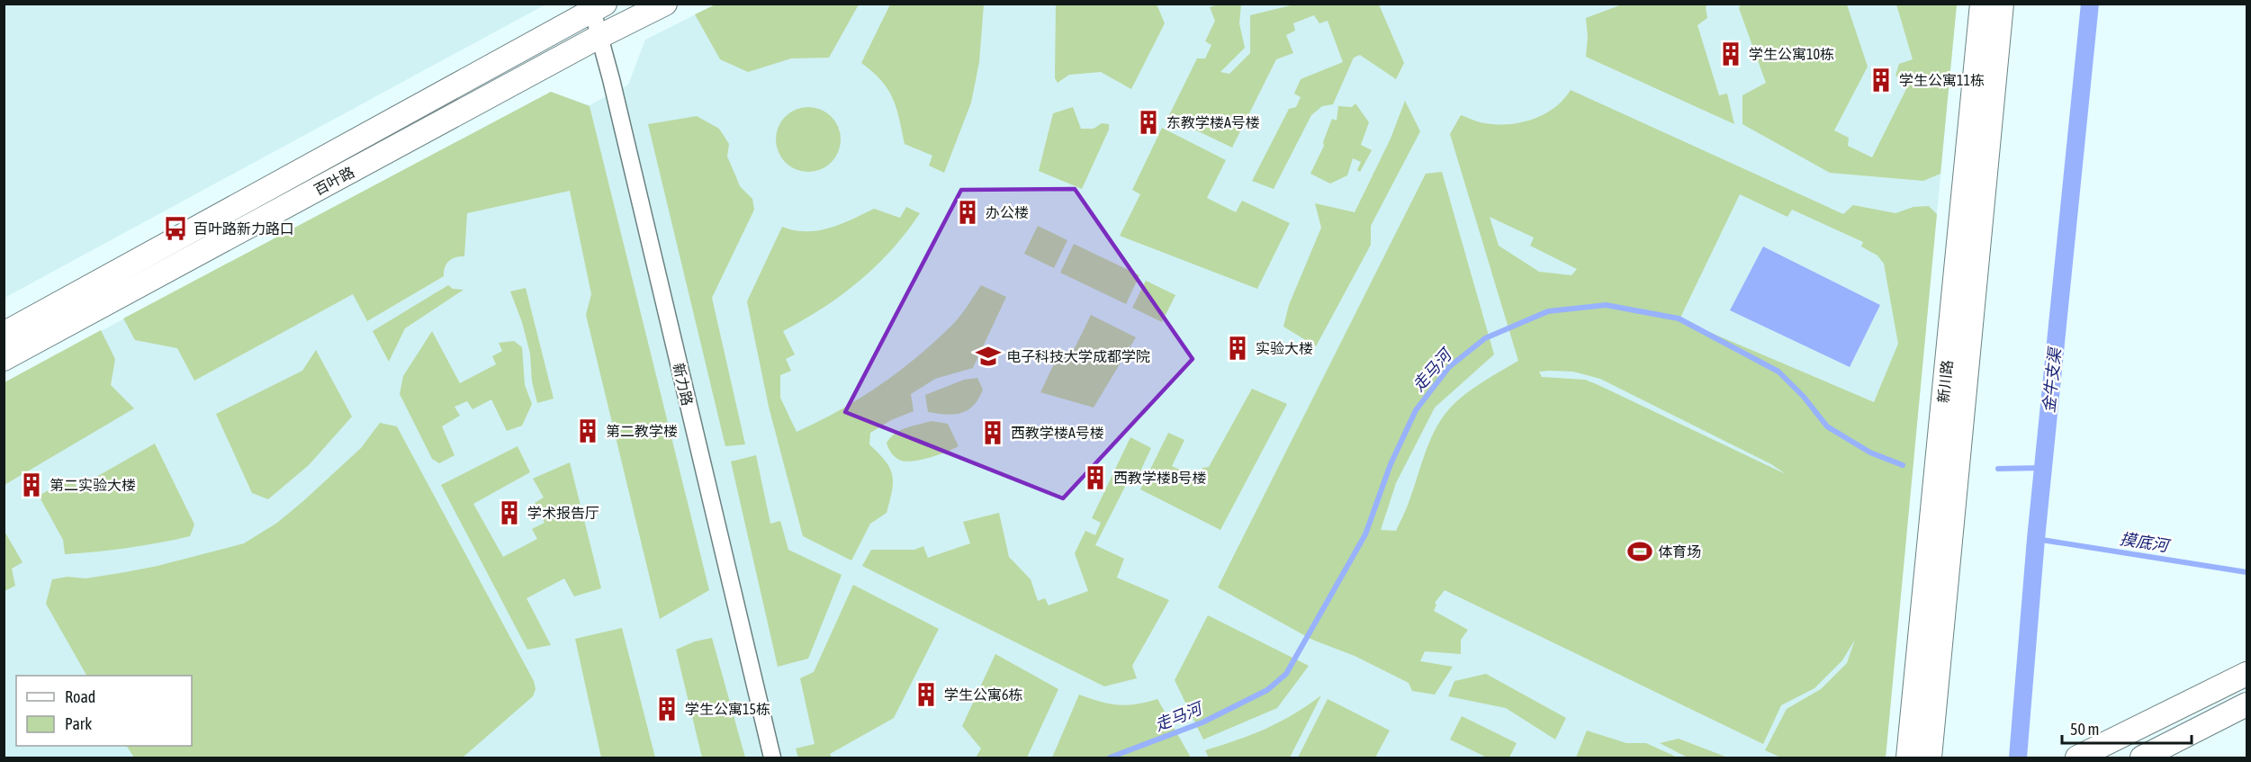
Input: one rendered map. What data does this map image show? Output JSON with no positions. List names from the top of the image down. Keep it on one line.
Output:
{"streets":{"street":["百叶路","新川路","新力路"]},"crossings":[["百叶路","新力路"]],"water":["走马河","金牛支渠","摸底河"],"places":{"building":["学生公寓10栋","学生公寓11栋","东教学楼A号楼","办公楼","实验大楼","第二教学楼","西教学楼A号楼","西教学楼B号楼","第二实验大楼","学术报告厅","学生公寓6栋","学生公寓15栋"],"bus stop":["百叶路新力路口"],"school or university":["电子科技大学成都学院"],"sports":["体育场"]},"legend":["Road","Park"],"scale_bar":"50 m"}
